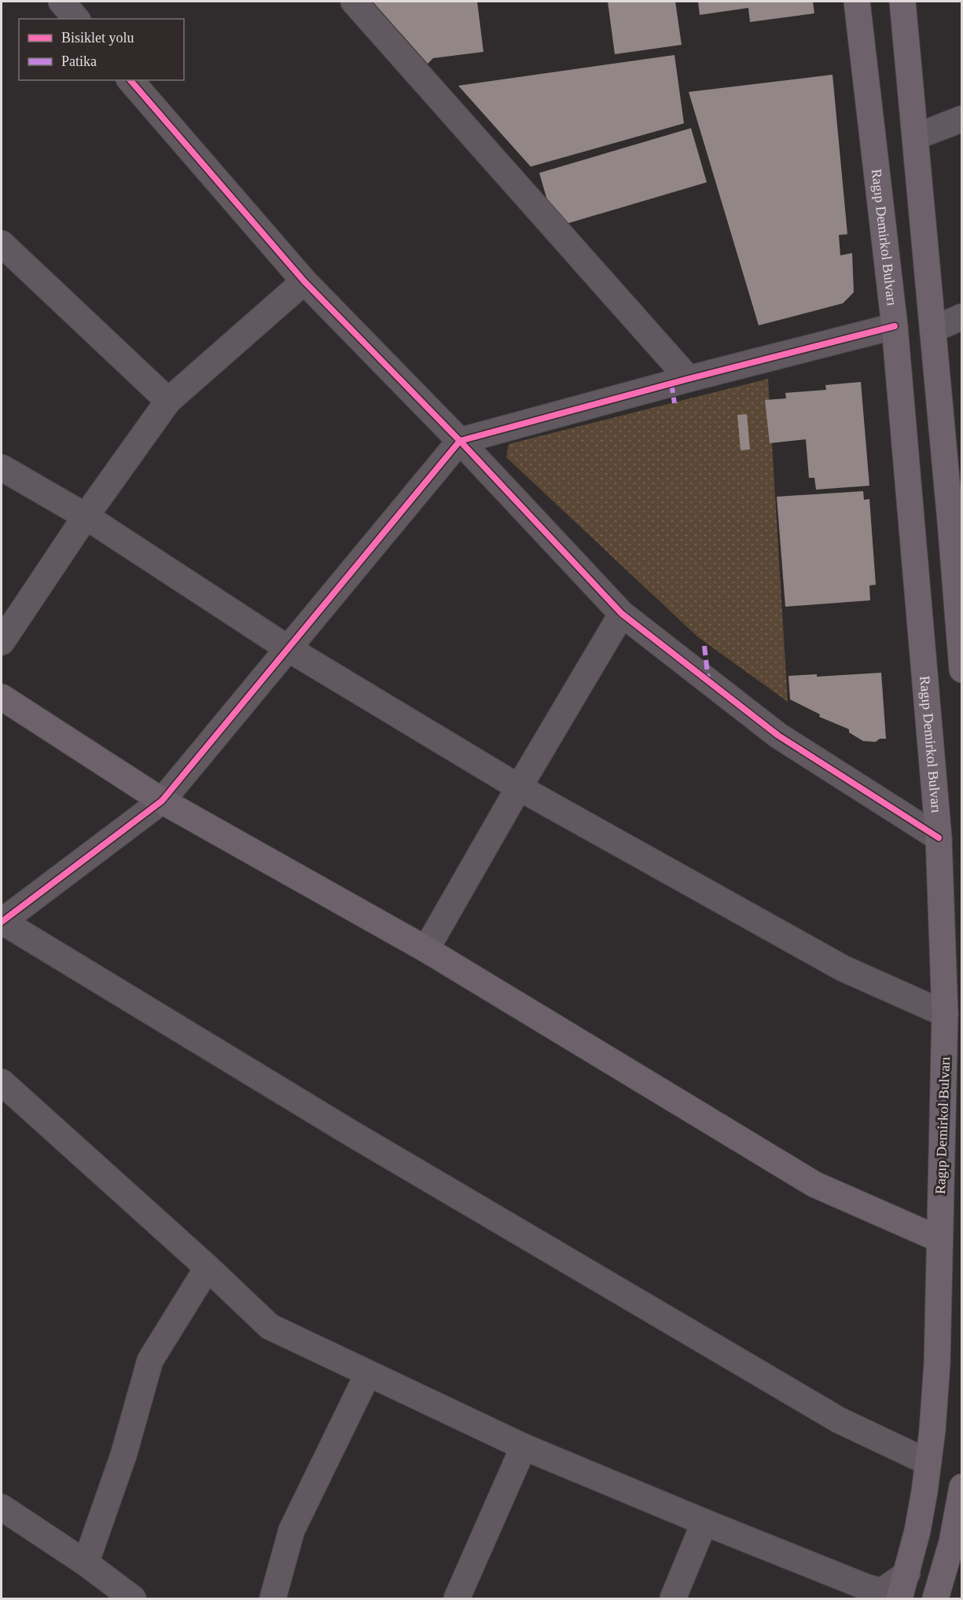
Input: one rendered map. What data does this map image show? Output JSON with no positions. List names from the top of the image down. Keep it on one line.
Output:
{"streets":{"main road":["Ragıp Demirkol Bulvarı"]},"legend":["Bisiklet yolu","Patika"]}
